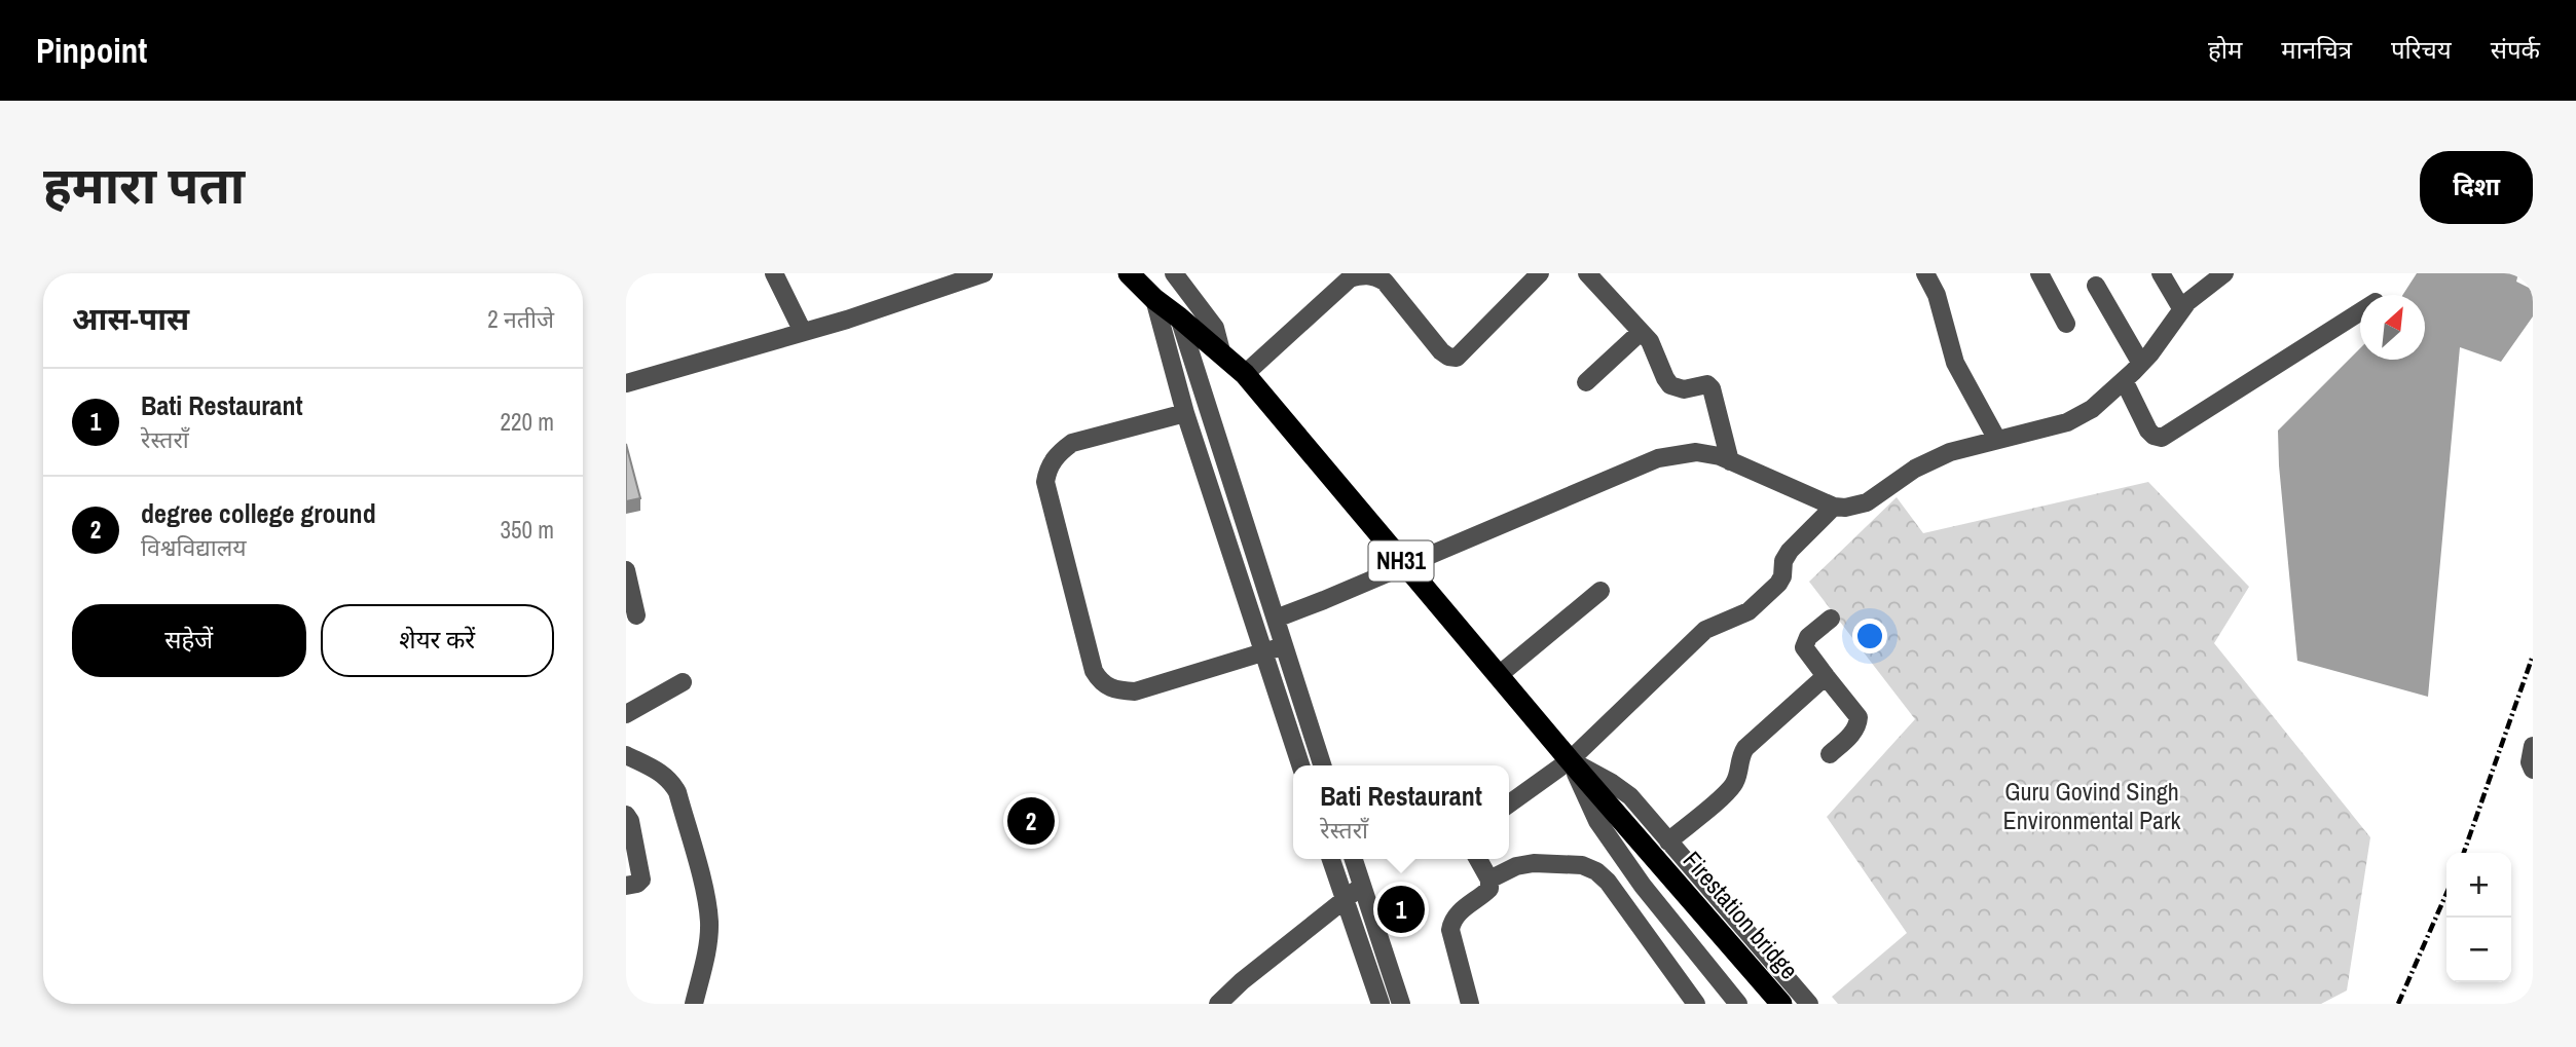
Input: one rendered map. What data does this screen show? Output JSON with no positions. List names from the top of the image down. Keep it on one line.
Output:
{"streets":{"highway":["NH31","Firestation bridge"]},"crossings":[["NH31","Firestation bridge"]],"parks":["Guru Govind Singh Environmental Park"],"north":"top right","page":{"header":"Pinpoint","nav":["होम","मानचित्र","परिचय","संपर्क"],"title":"हमारा पता","buttons":["दिशा",["सहेजें","शेयर करें"]],"heading":["आस-पास","2 नतीजे"],"list":[{"mark":"1","name":"Bati Restaurant","note":"रेस्तराँ","value":"220 m"},{"mark":"2","name":"degree college ground","note":"विश्वविद्यालय","value":"350 m"}],"popup":["Bati Restaurant","रेस्तराँ"],"pins":["2","1"],"map_buttons":["+","−"]}}
